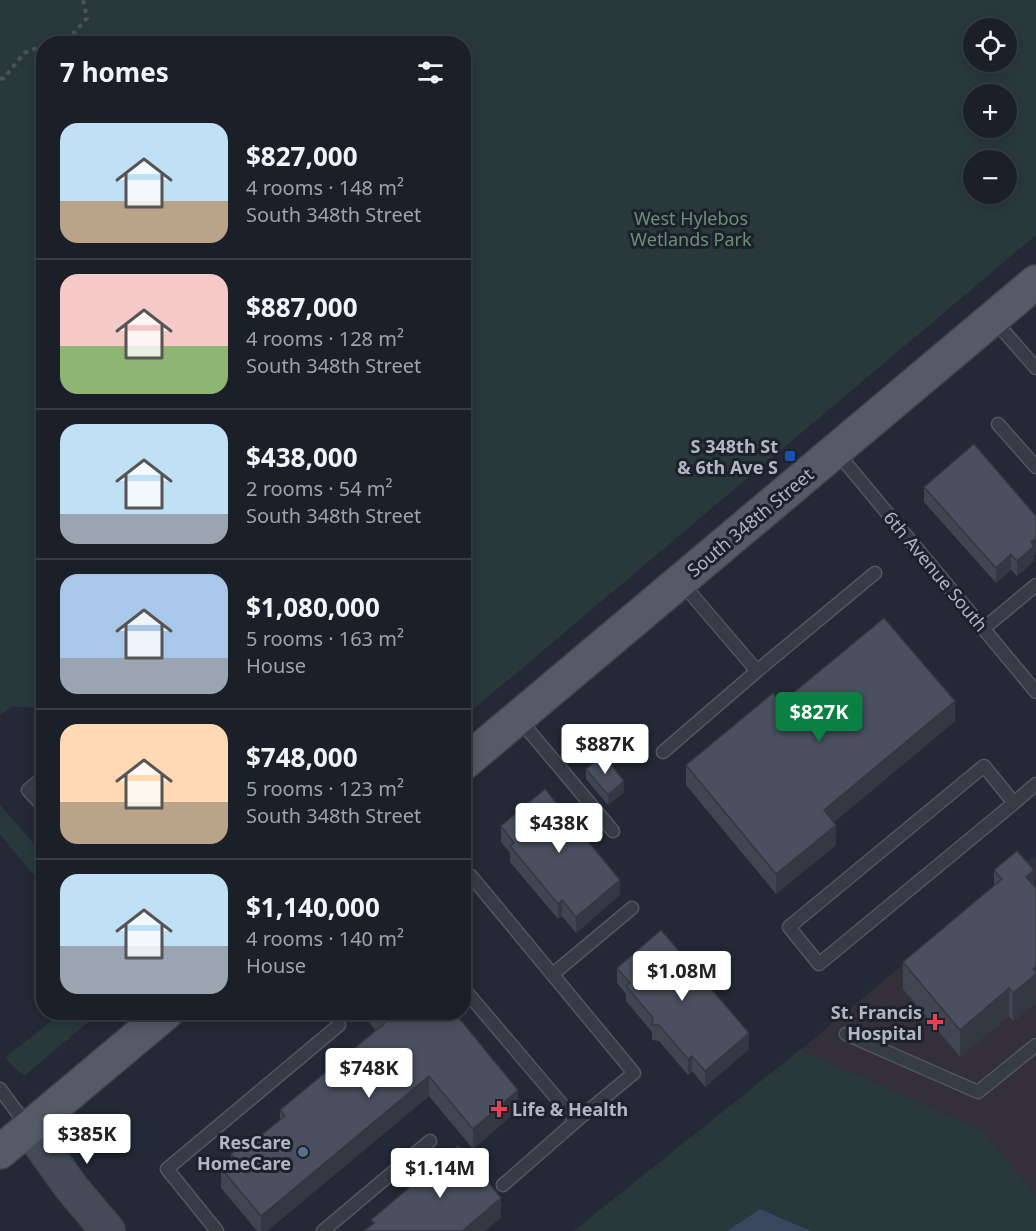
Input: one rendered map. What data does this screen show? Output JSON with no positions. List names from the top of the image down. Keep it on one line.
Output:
{"streets":{"main road":["South 348th Street"],"lane":["6th Avenue South"]},"crossings":[["South 348th Street","6th Avenue South"]],"parks":["West Hylebos Wetlands Park"],"places":{"transit":["S 348th St & 6th Ave S"],"health":["St. Francis Hospital","Life & Health"],"other":["ResCare HomeCare"]},"page":{"map_buttons":["+","−"],"heading":"7 homes","list":[{"name":"$827,000","note":"4 rooms · 148 m² · South 348th Street"},{"name":"$887,000","note":"4 rooms · 128 m² · South 348th Street"},{"name":"$438,000","note":"2 rooms · 54 m² · South 348th Street"},{"name":"$1,080,000","note":"5 rooms · 163 m² · House"},{"name":"$748,000","note":"5 rooms · 123 m² · South 348th Street"},{"name":"$1,140,000","note":"4 rooms · 140 m² · House"}],"price":["$827K","$887K","$438K","$1.08M","$748K","$385K","$1.14M"]}}
